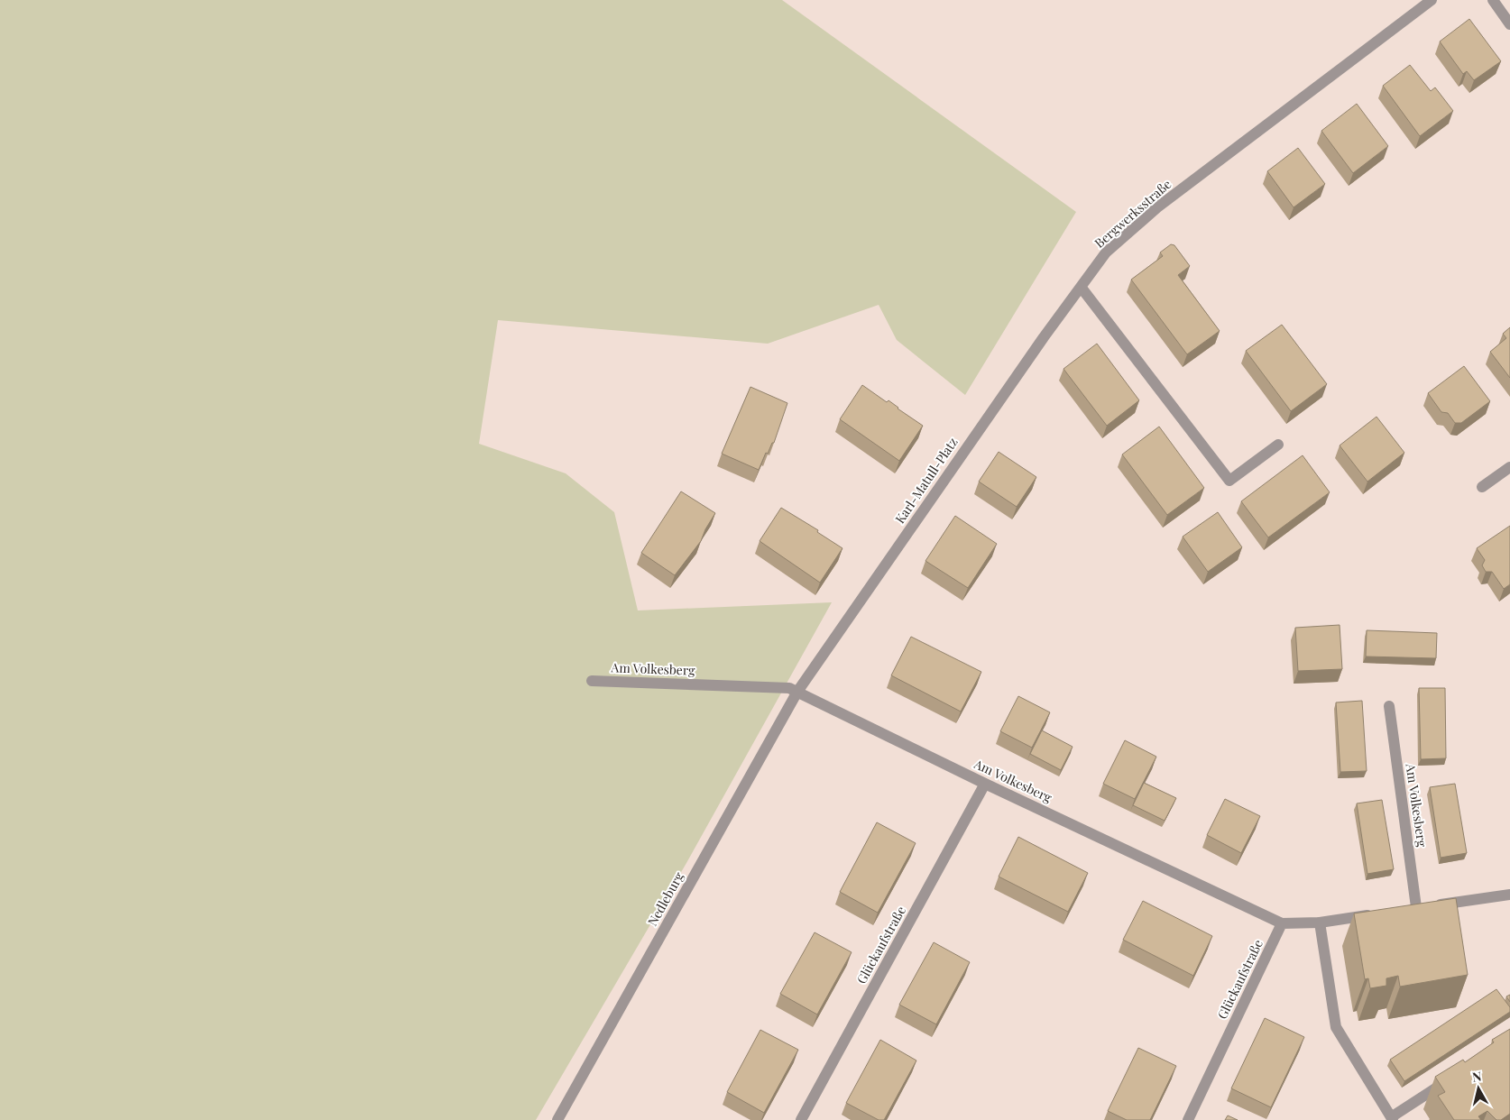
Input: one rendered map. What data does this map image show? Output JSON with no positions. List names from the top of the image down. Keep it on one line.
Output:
{"streets":{"street":["Bergwerksstraße","Karl-Matull-Platz","Am Volkesberg","Nedleburg","Glückaufstraße"]},"crossings":[["Bergwerksstraße","Karl-Matull-Platz"],["Karl-Matull-Platz","Am Volkesberg"],["Karl-Matull-Platz","Nedleburg"],["Am Volkesberg","Nedleburg"],["Am Volkesberg","Glückaufstraße"]],"north":"top"}
